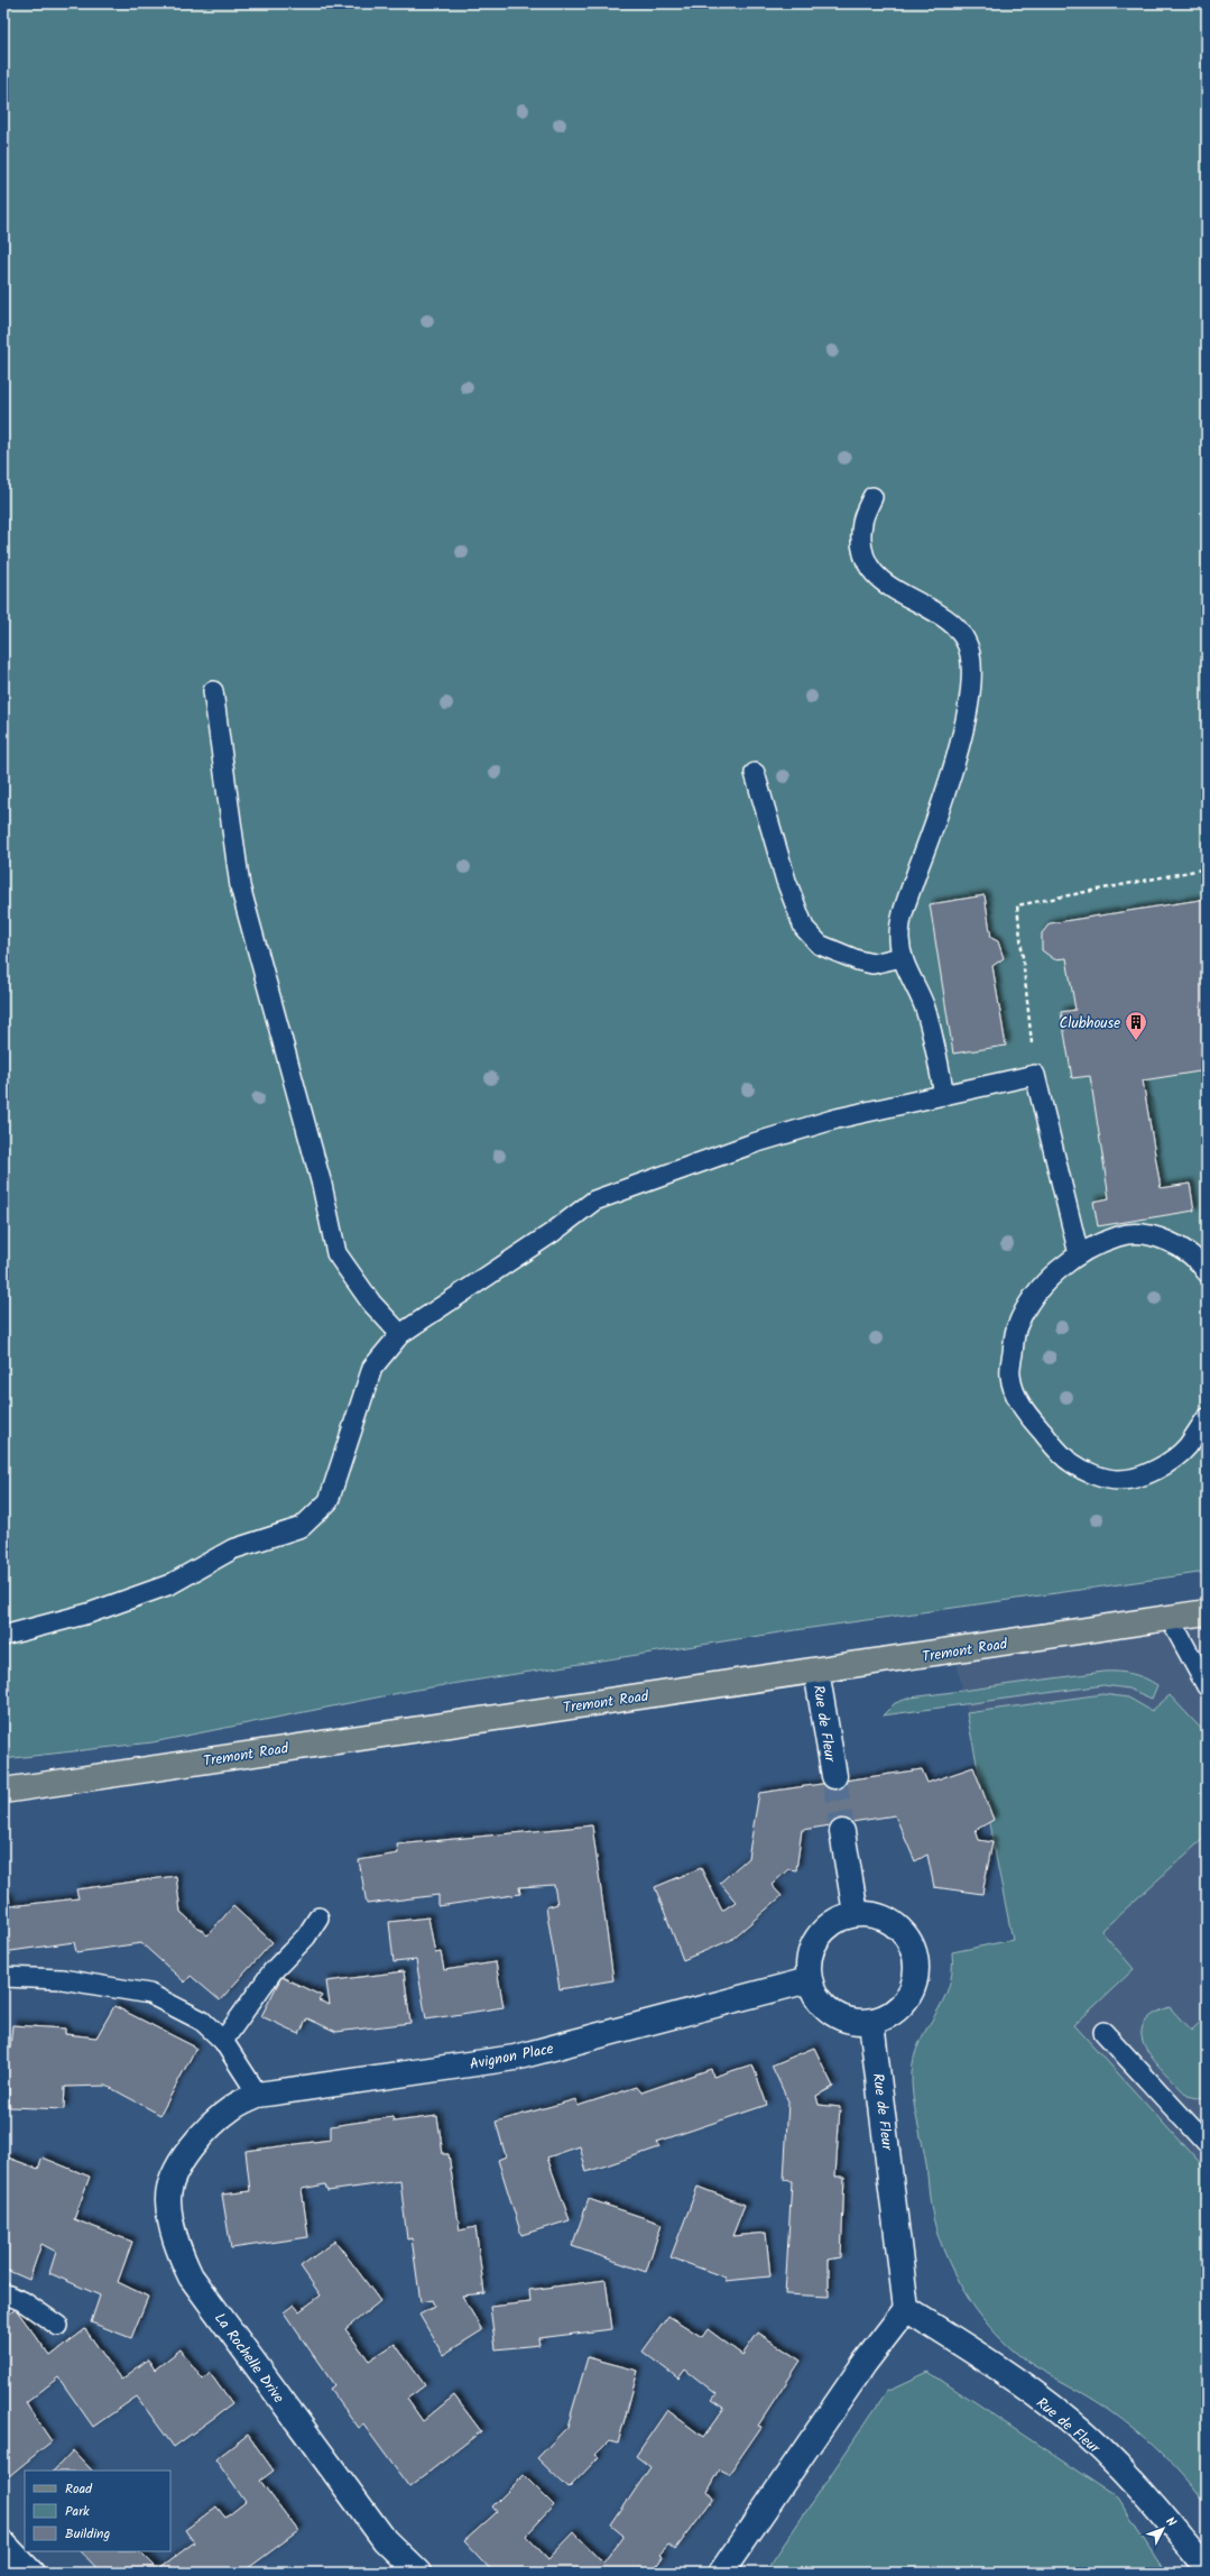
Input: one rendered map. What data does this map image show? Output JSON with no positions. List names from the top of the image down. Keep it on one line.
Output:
{"streets":{"main road":["Tremont Road"],"street":["Rue de Fleur","Avignon Place","La Rochelle Drive"]},"crossings":[["Tremont Road","Rue de Fleur"],["Rue de Fleur","Avignon Place"],["Avignon Place","La Rochelle Drive"]],"places":{"building":["Clubhouse"]},"legend":["Road","Park","Building"],"north":"top right"}
